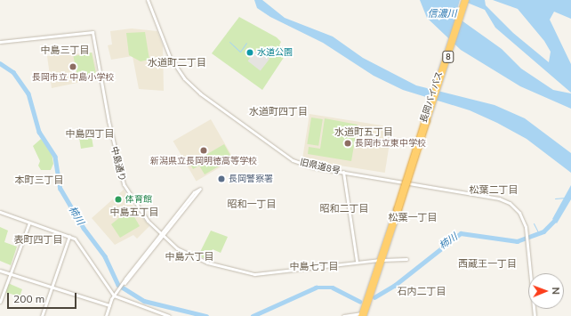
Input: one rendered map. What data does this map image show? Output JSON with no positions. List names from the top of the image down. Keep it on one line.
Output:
{"streets":{"highway":["8","長岡バイパス"],"street":["中島通り","旧県道8号"]},"crossings":[["長岡バイパス","中島通り"]],"districts":["中島三丁目","水道町二丁目","水道町四丁目","水道町五丁目","中島四丁目","本町三丁目","松葉二丁目","昭和一丁目","昭和二丁目","中島五丁目","松葉一丁目","表町四丁目","中島六丁目","西蔵王一丁目","中島七丁目","石内二丁目"],"water":["信濃川","柿川"],"places":["水道公園","長岡市立 中島小学校","長岡市立東中学校","新潟県立長岡明徳高等学校","長岡警察署","体育館"],"scale_bar":"200 m","north":"right"}
